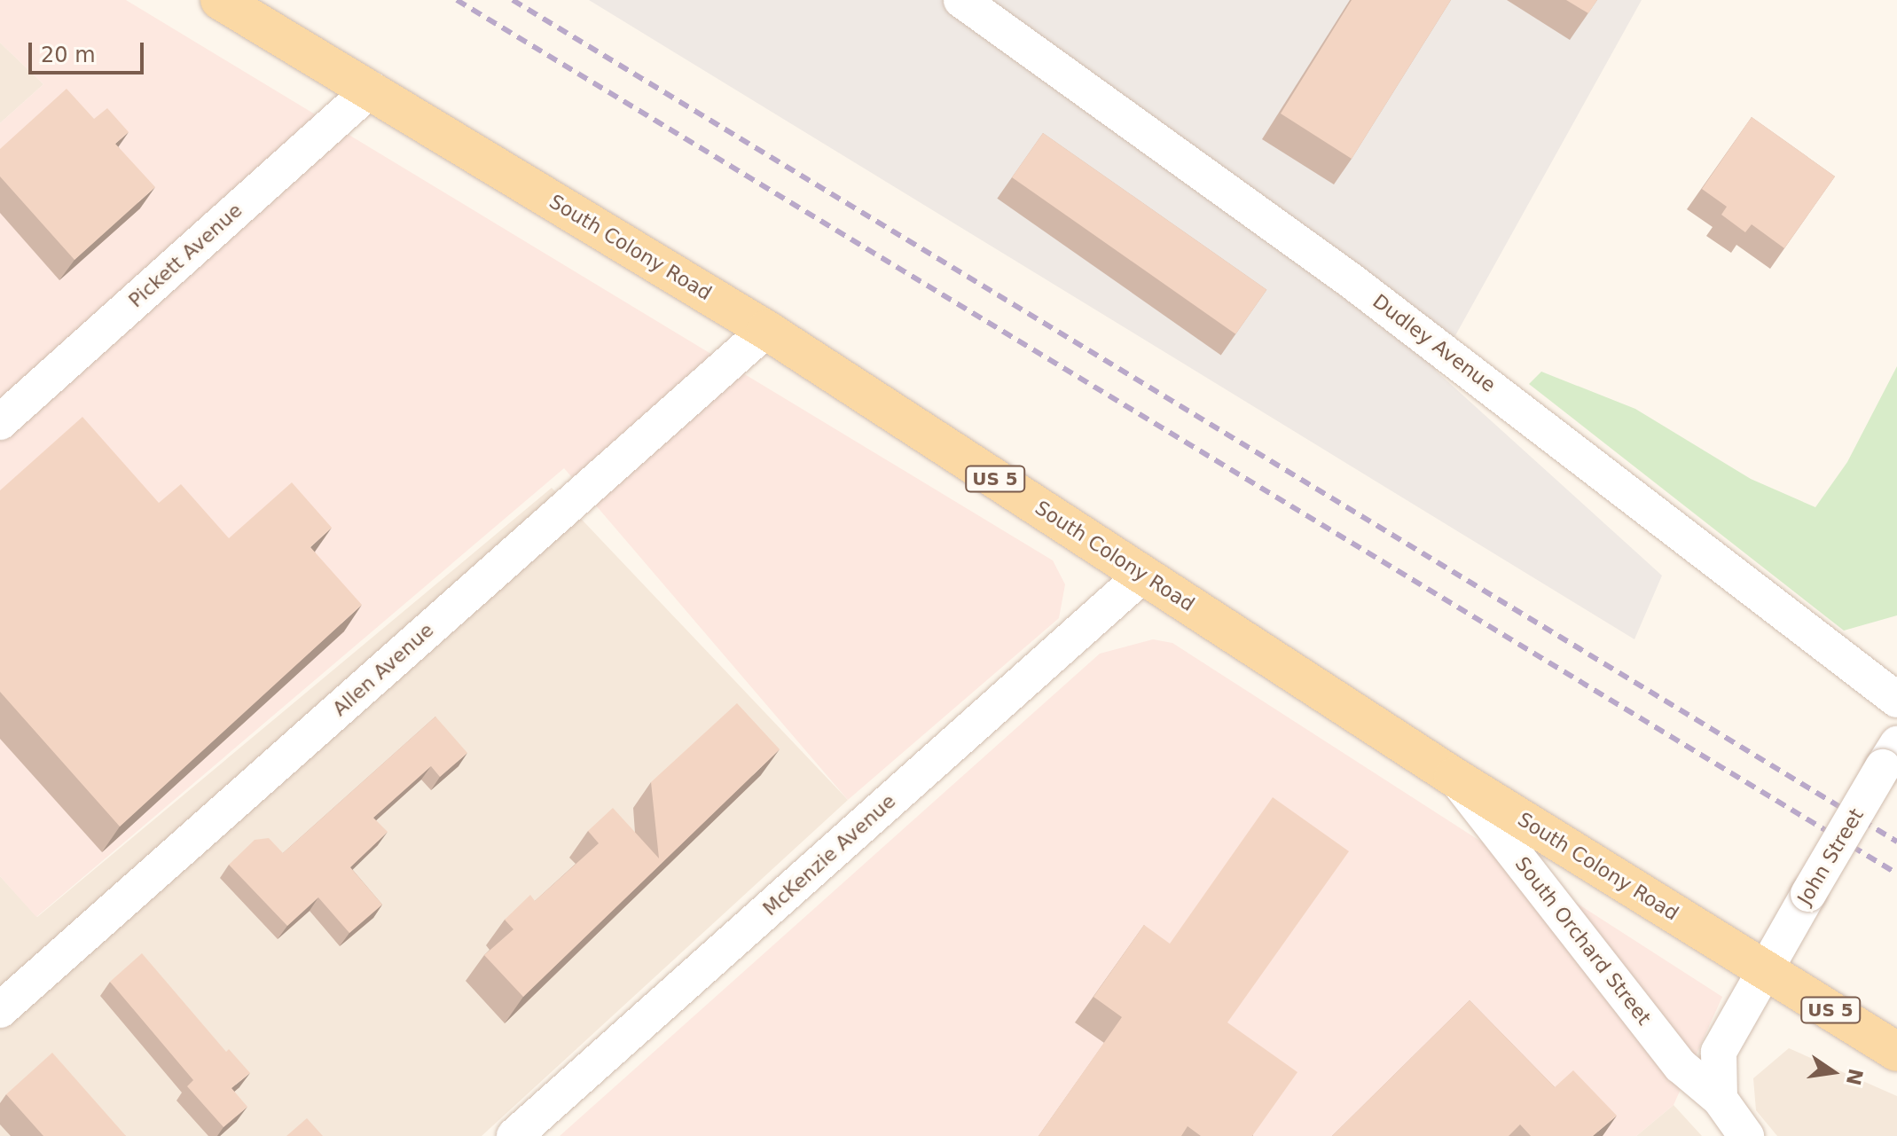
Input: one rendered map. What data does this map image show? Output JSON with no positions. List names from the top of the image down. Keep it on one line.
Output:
{"streets":{"main road":["South Colony Road","US 5"],"street":["Pickett Avenue","Dudley Avenue","Allen Avenue","McKenzie Avenue","John Street","South Orchard Street"]},"crossings":[["South Colony Road","Pickett Avenue"],["South Colony Road","Allen Avenue"],["South Colony Road","McKenzie Avenue"],["South Colony Road","John Street"],["South Colony Road","South Orchard Street"]],"scale_bar":"20 m","north":"right"}
